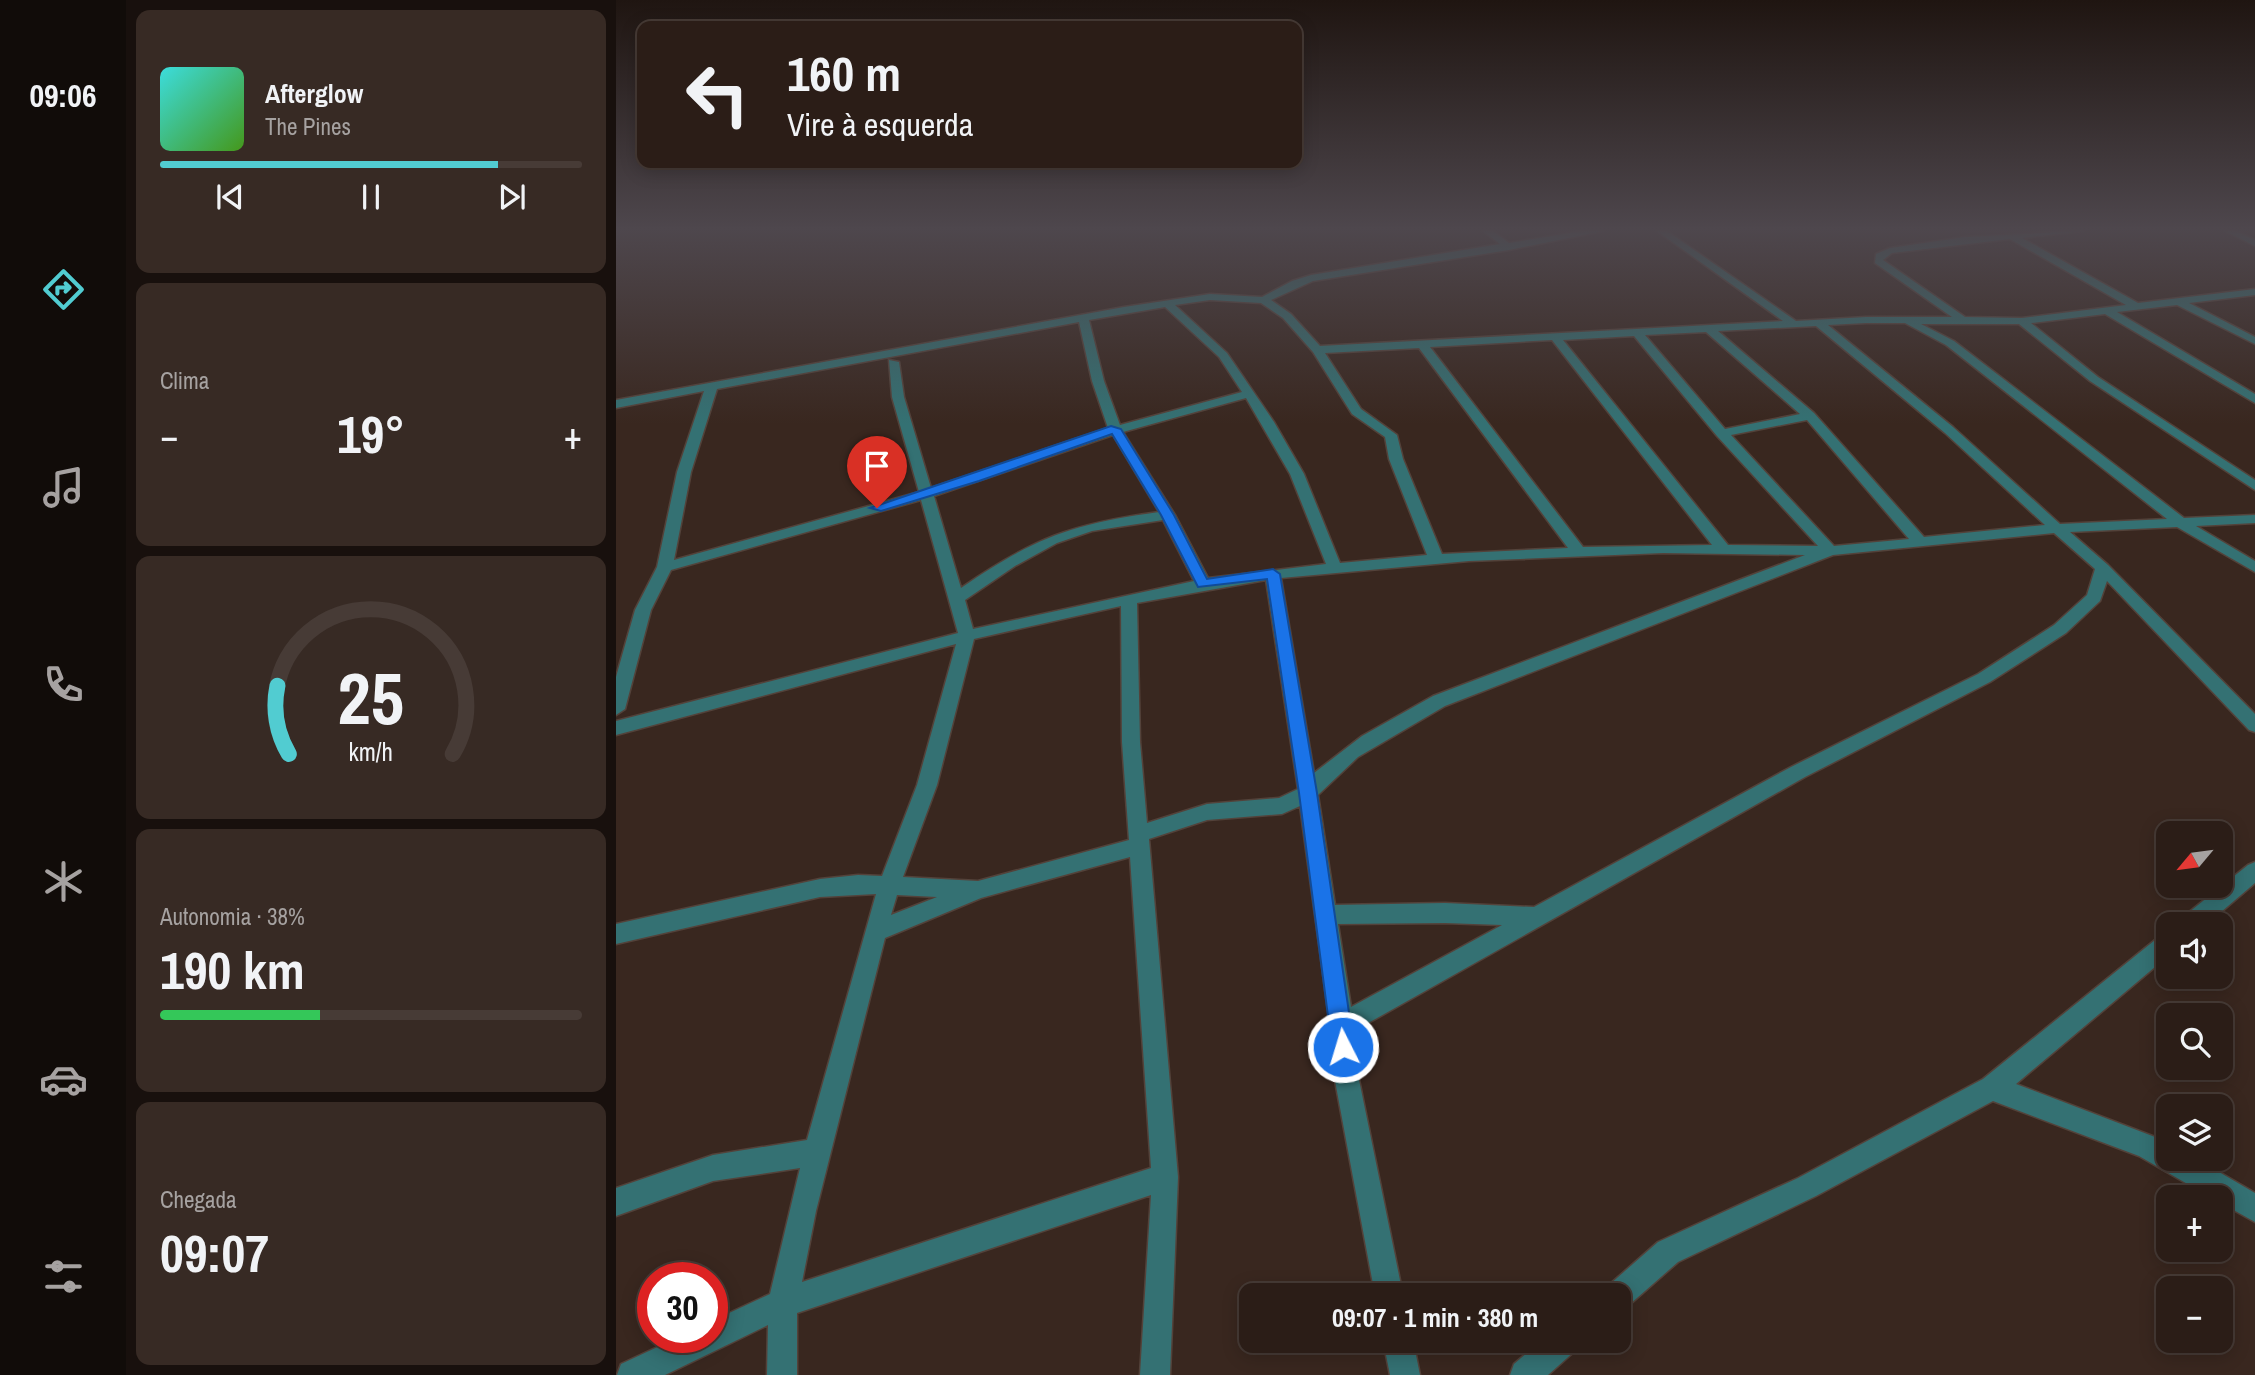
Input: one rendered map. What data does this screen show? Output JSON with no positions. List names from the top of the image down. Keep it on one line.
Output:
{"north":"bottom left","page":{"tabs":"09:06","turn":["160 m","Vire à esquerda"],"song":["Afterglow","The Pines"],"tile":["Clima",["Autonomia · 38%","190 km"],["Chegada","09:07"]],"heat":["−","19°","+"],"map_buttons":["+","−"],"limit":"30","trip":"09:07 · 1 min · 380 m","gauge":["25","km/h"]}}
